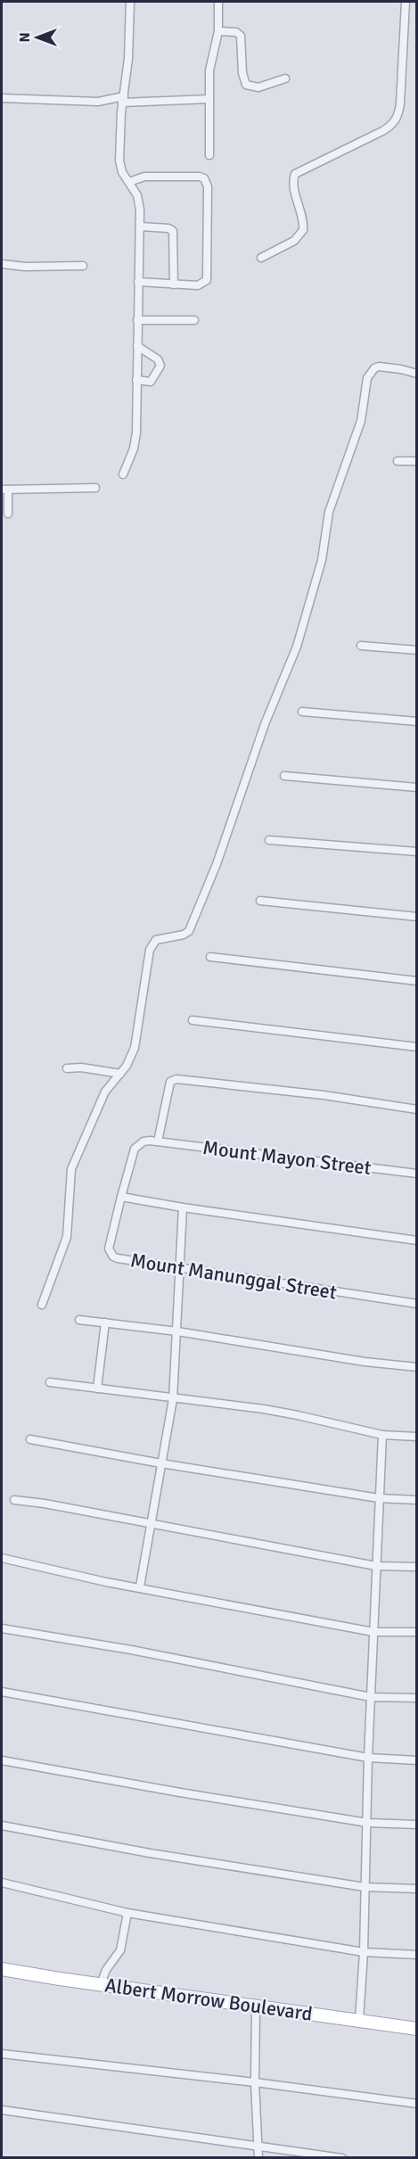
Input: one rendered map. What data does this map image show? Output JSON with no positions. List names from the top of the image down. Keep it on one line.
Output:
{"streets":{"main road":["Albert Morrow Boulevard"],"street":["Mount Mayon Street","Mount Manunggal Street"]},"north":"left"}
